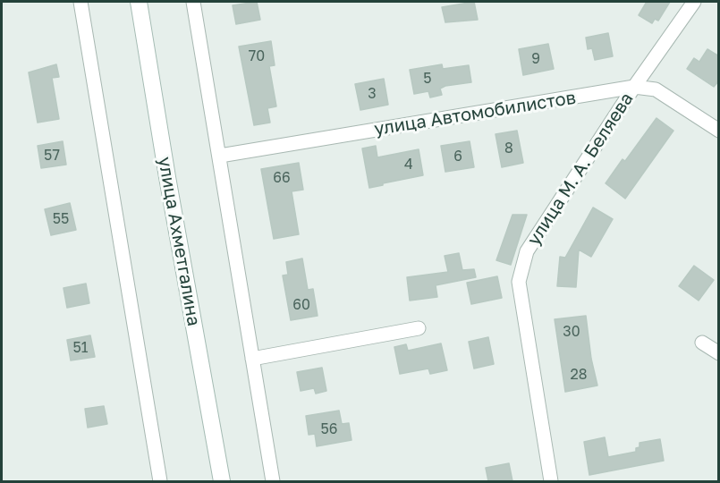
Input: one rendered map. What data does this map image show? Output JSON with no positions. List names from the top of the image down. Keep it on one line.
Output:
{"streets":{"main road":["улица Ахметгалина"],"street":["улица Автомобилистов","улица М. А. Беляева"]},"crossings":[["улица Автомобилистов","улица М. А. Беляева"]],"house_numbers":["70","9","5","3","8","57","6","4","66","55","60","30","51","28","56"]}
